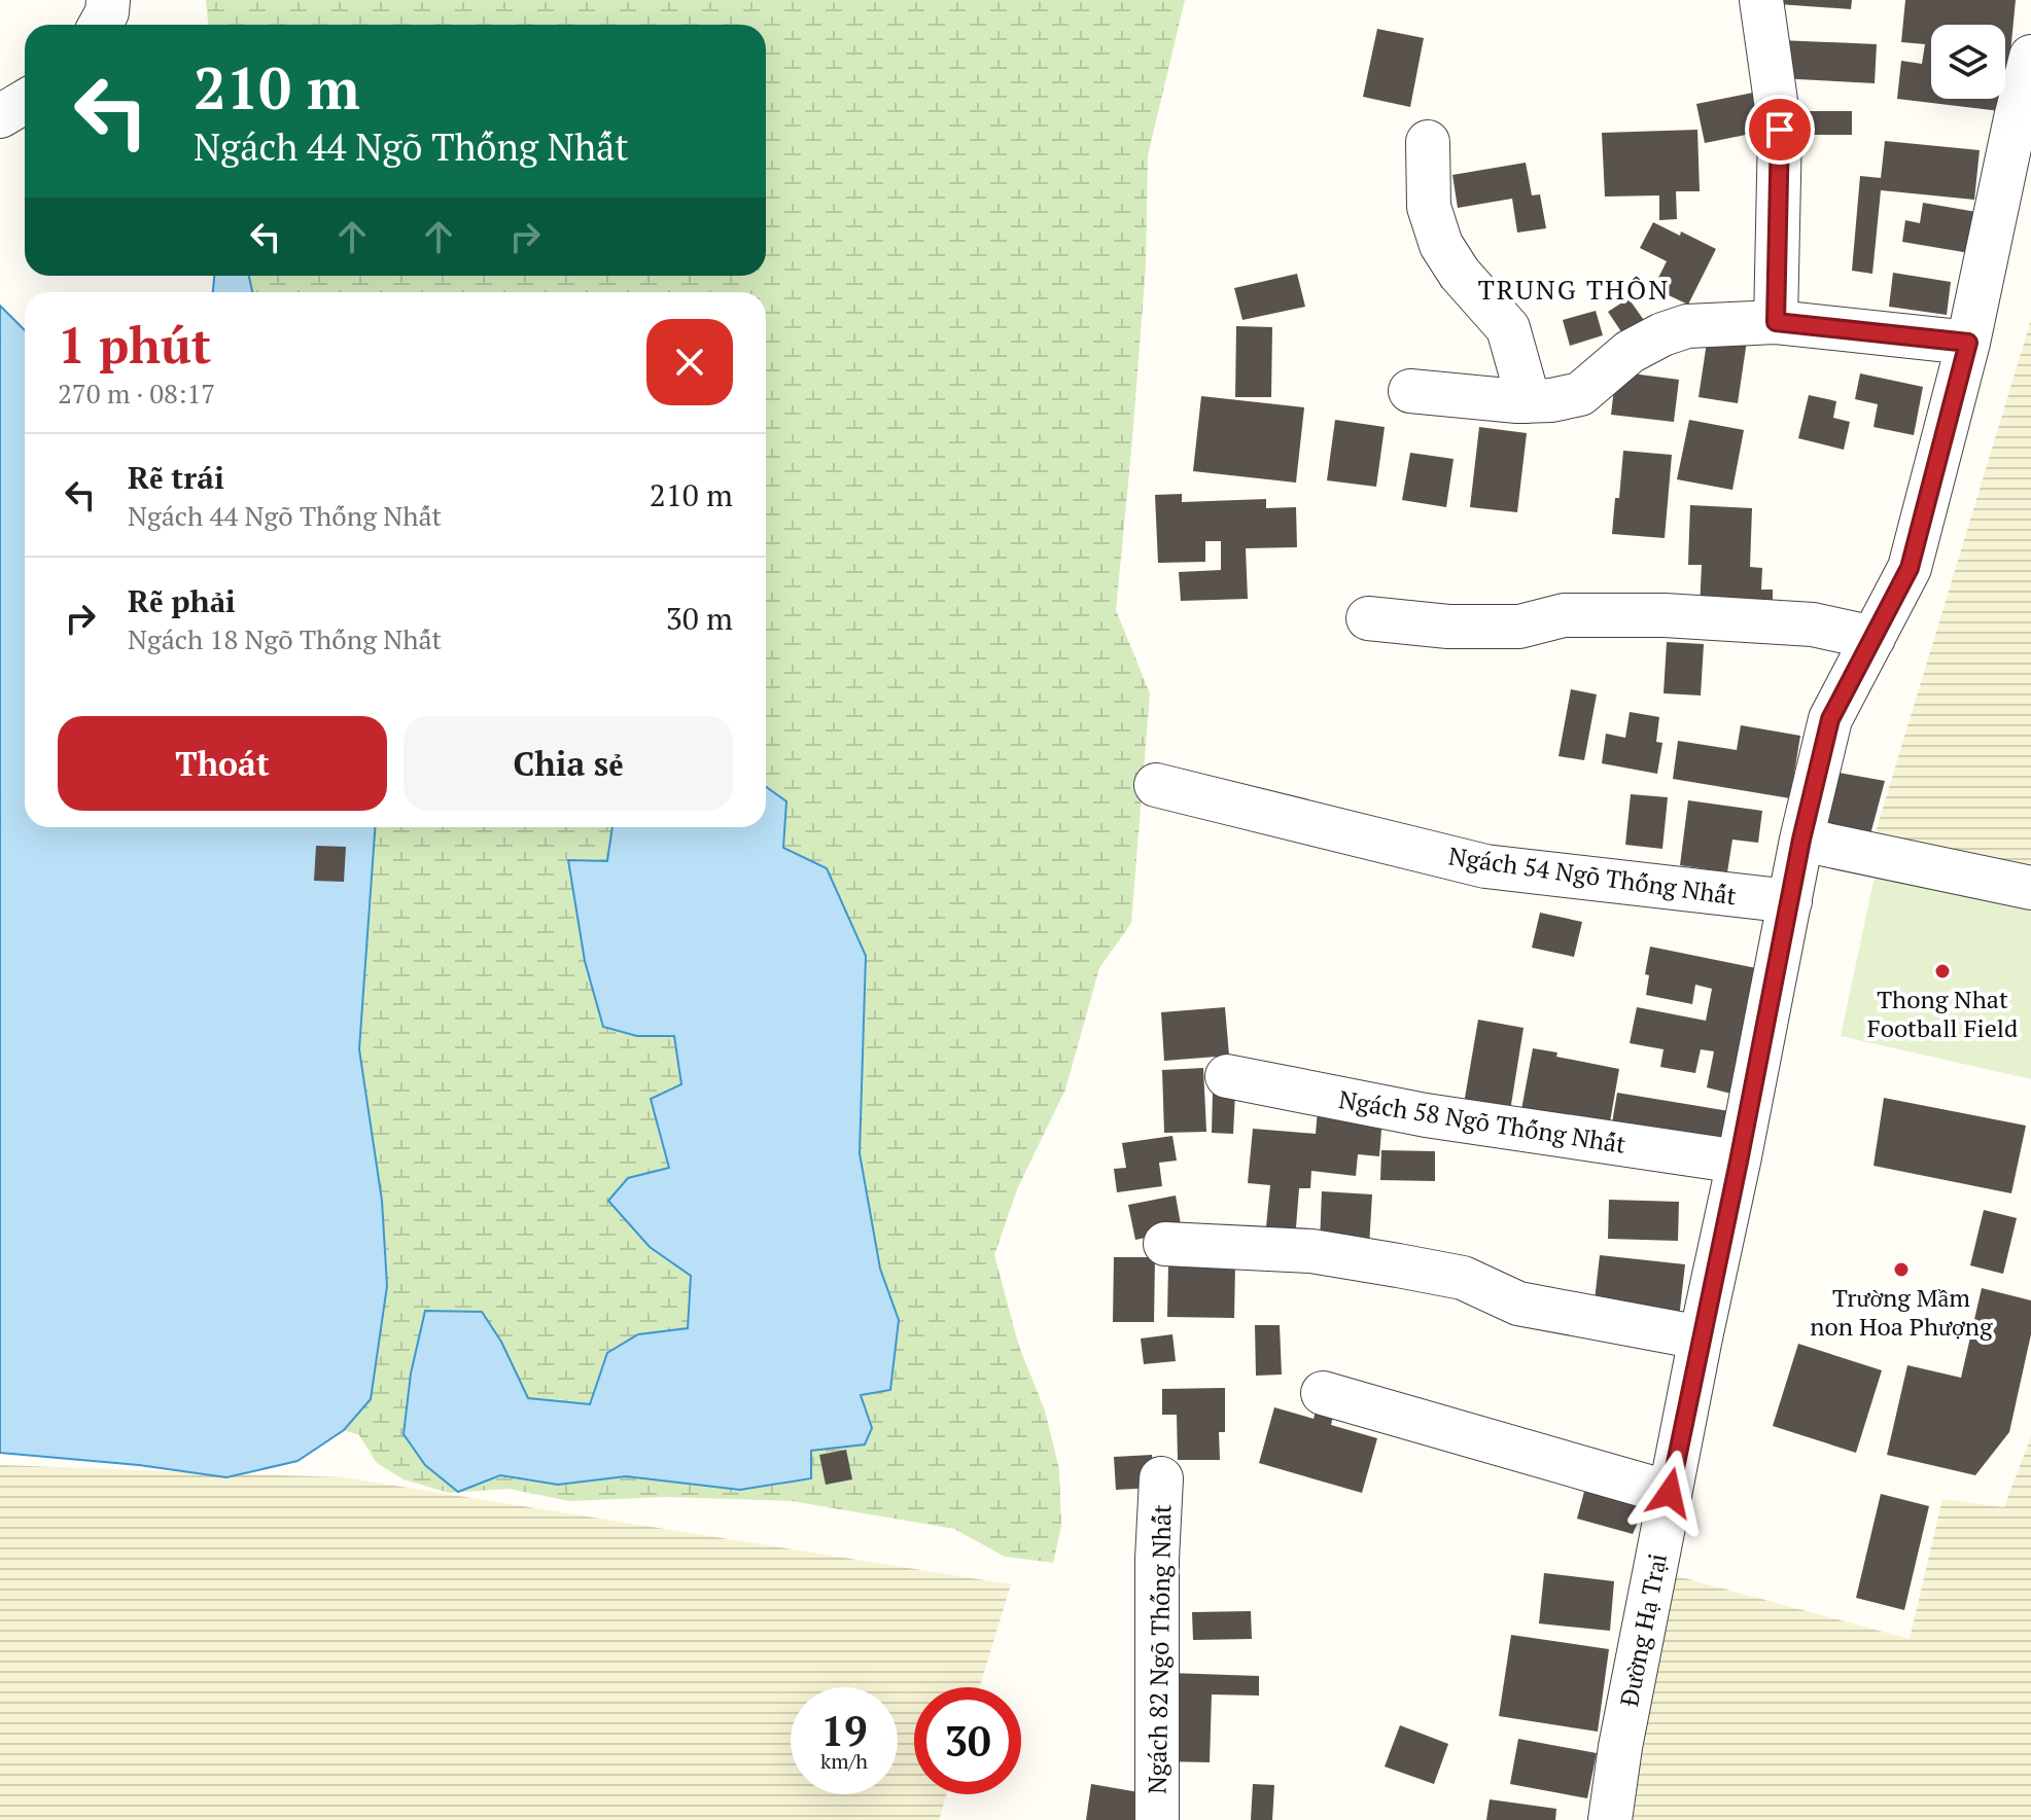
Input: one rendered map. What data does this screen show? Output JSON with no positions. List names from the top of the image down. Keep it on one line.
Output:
{"streets":{"street":["Ngách 54 Ngõ Thống Nhất","Ngách 58 Ngõ Thống Nhất","Đường Hạ Trại","Ngách 82 Ngõ Thống Nhất"]},"crossings":[["Ngách 54 Ngõ Thống Nhất","Đường Hạ Trại"],["Ngách 58 Ngõ Thống Nhất","Đường Hạ Trại"]],"districts":["TRUNG THÔN"],"places":["Thong Nhat Football Field","Trường Mầm non Hoa Phượng"],"page":{"turn":["210 m","Ngách 44 Ngõ Thống Nhất"],"heading":["1 phút","270 m · 08:17"],"list":[{"name":"Rẽ trái","note":"Ngách 44 Ngõ Thống Nhất","value":"210 m"},{"name":"Rẽ phải","note":"Ngách 18 Ngõ Thống Nhất","value":"30 m"}],"buttons":["Thoát","Chia sẻ"],"speed":"19 km/h","limit":"30"}}
